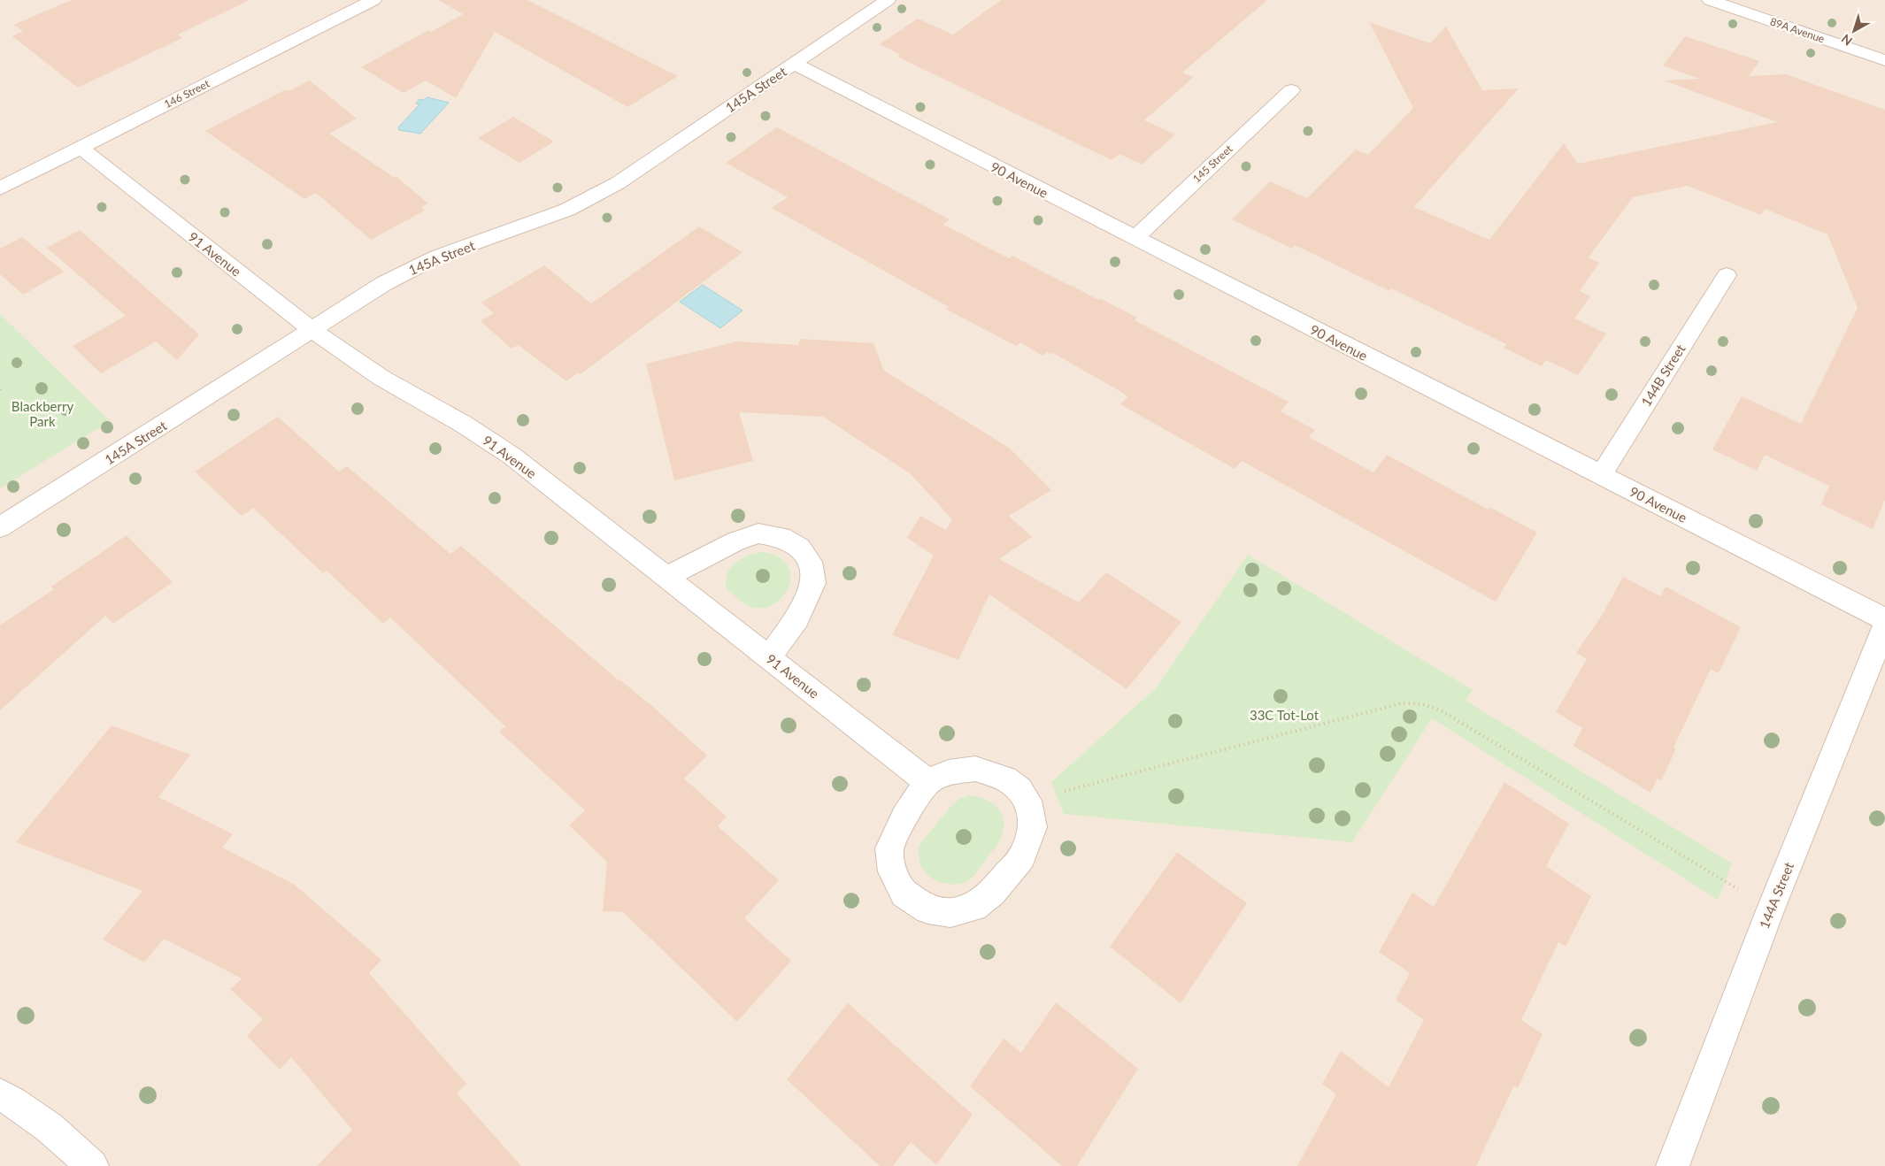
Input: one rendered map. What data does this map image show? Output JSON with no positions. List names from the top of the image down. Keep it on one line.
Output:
{"streets":{"street":["89A Avenue","145A Street","146 Street","145 Street","90 Avenue","91 Avenue","144B Street","144A Street"]},"crossings":[["145A Street","90 Avenue"],["145A Street","91 Avenue"],["146 Street","91 Avenue"],["145 Street","90 Avenue"],["90 Avenue","144B Street"]],"parks":["Blackberry Park","33C Tot-Lot"],"north":"bottom left"}
